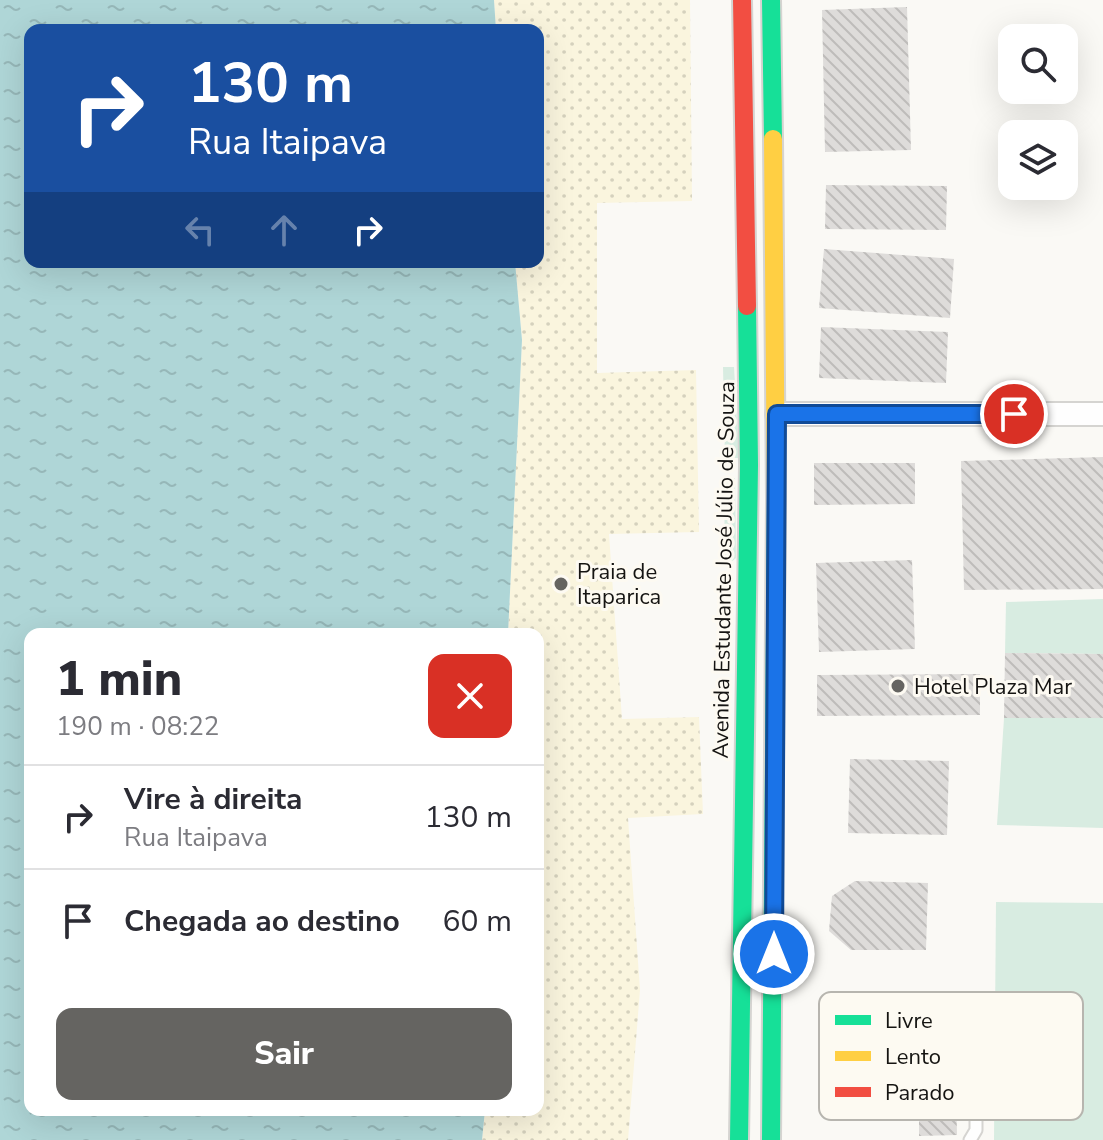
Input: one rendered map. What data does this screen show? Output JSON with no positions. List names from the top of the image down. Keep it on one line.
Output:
{"streets":{"street":["Avenida Estudante José Júlio de Souza"]},"places":["Praia de Itaparica","Hotel Plaza Mar"],"legend":["Livre","Lento","Parado"],"page":{"turn":["130 m","Rua Itaipava"],"heading":["1 min","190 m · 08:22"],"list":[{"name":"Vire à direita","note":"Rua Itaipava","value":"130 m"},{"name":"Chegada ao destino","value":"60 m"}],"buttons":"Sair"}}
